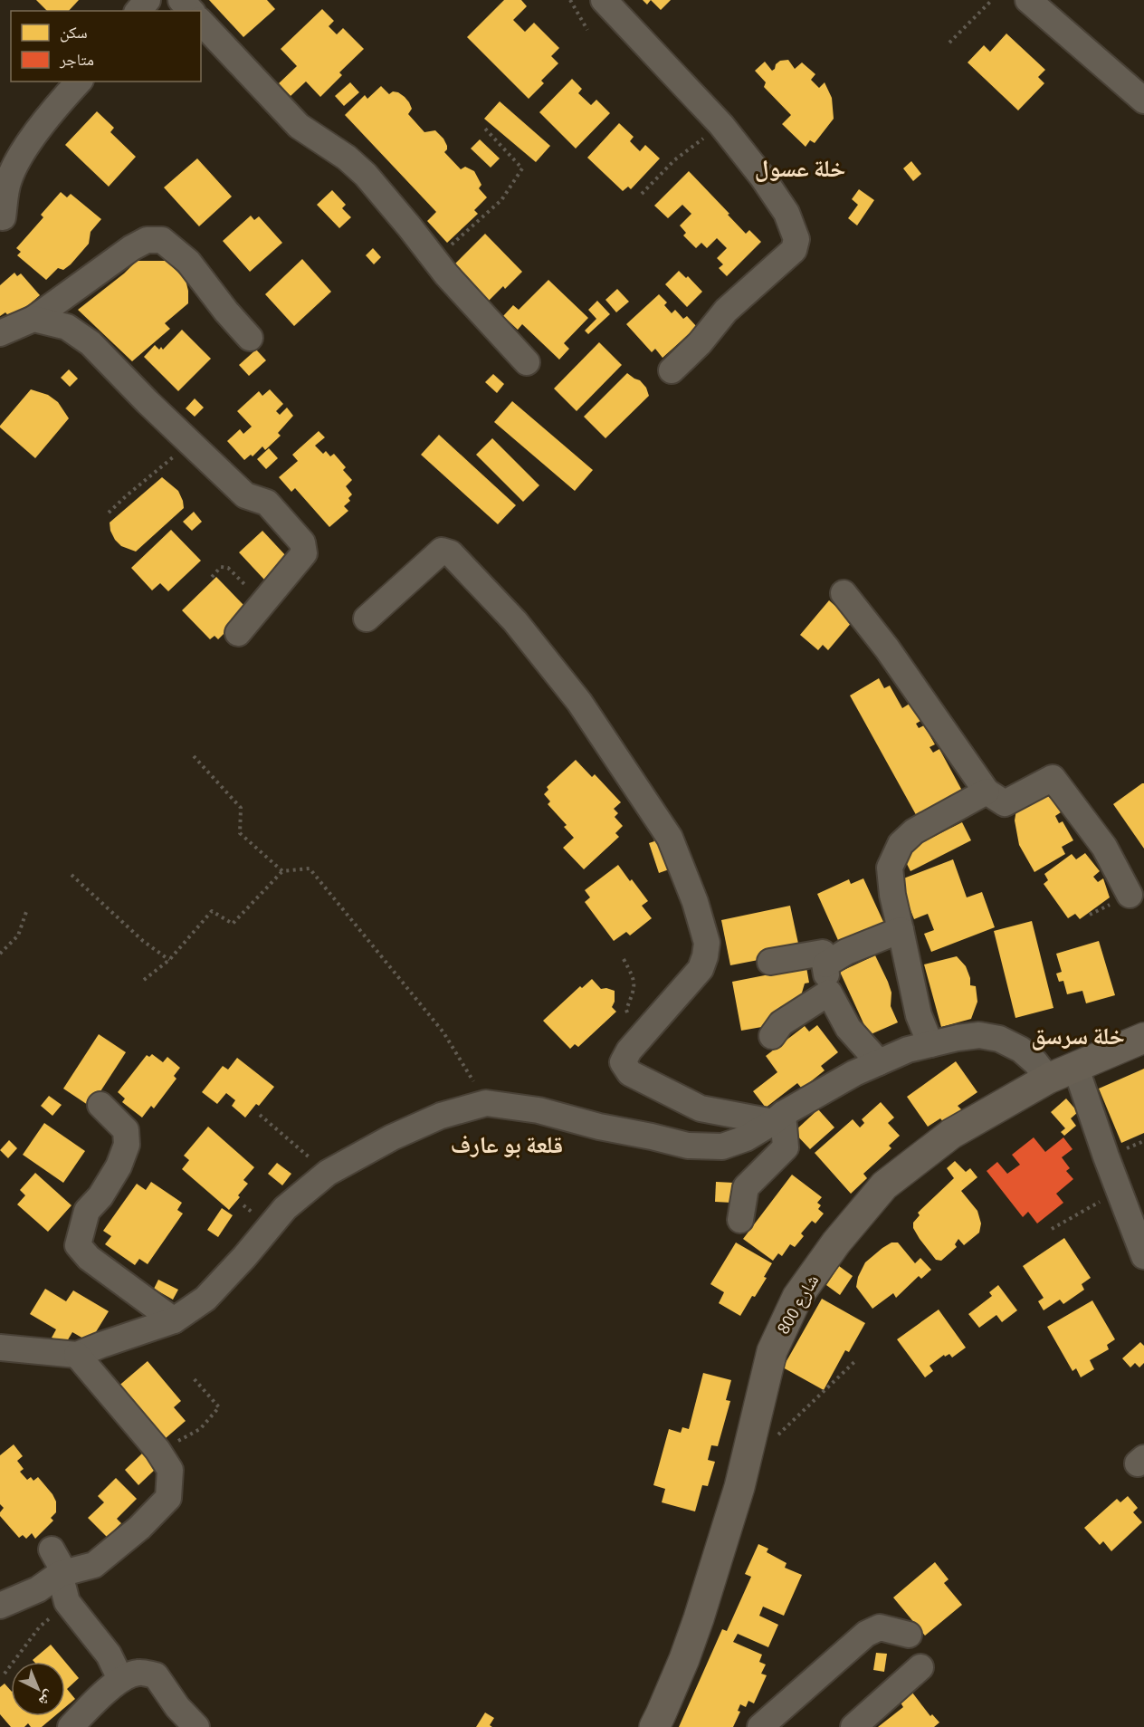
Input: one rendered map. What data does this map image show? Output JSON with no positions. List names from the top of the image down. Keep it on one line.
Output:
{"streets":{"main road":["شارع 800"]},"districts":["خلة عسول","خلة سرسق","قلعة بو عارف"],"legend":["سكن","متاجر"],"north":"bottom right"}
